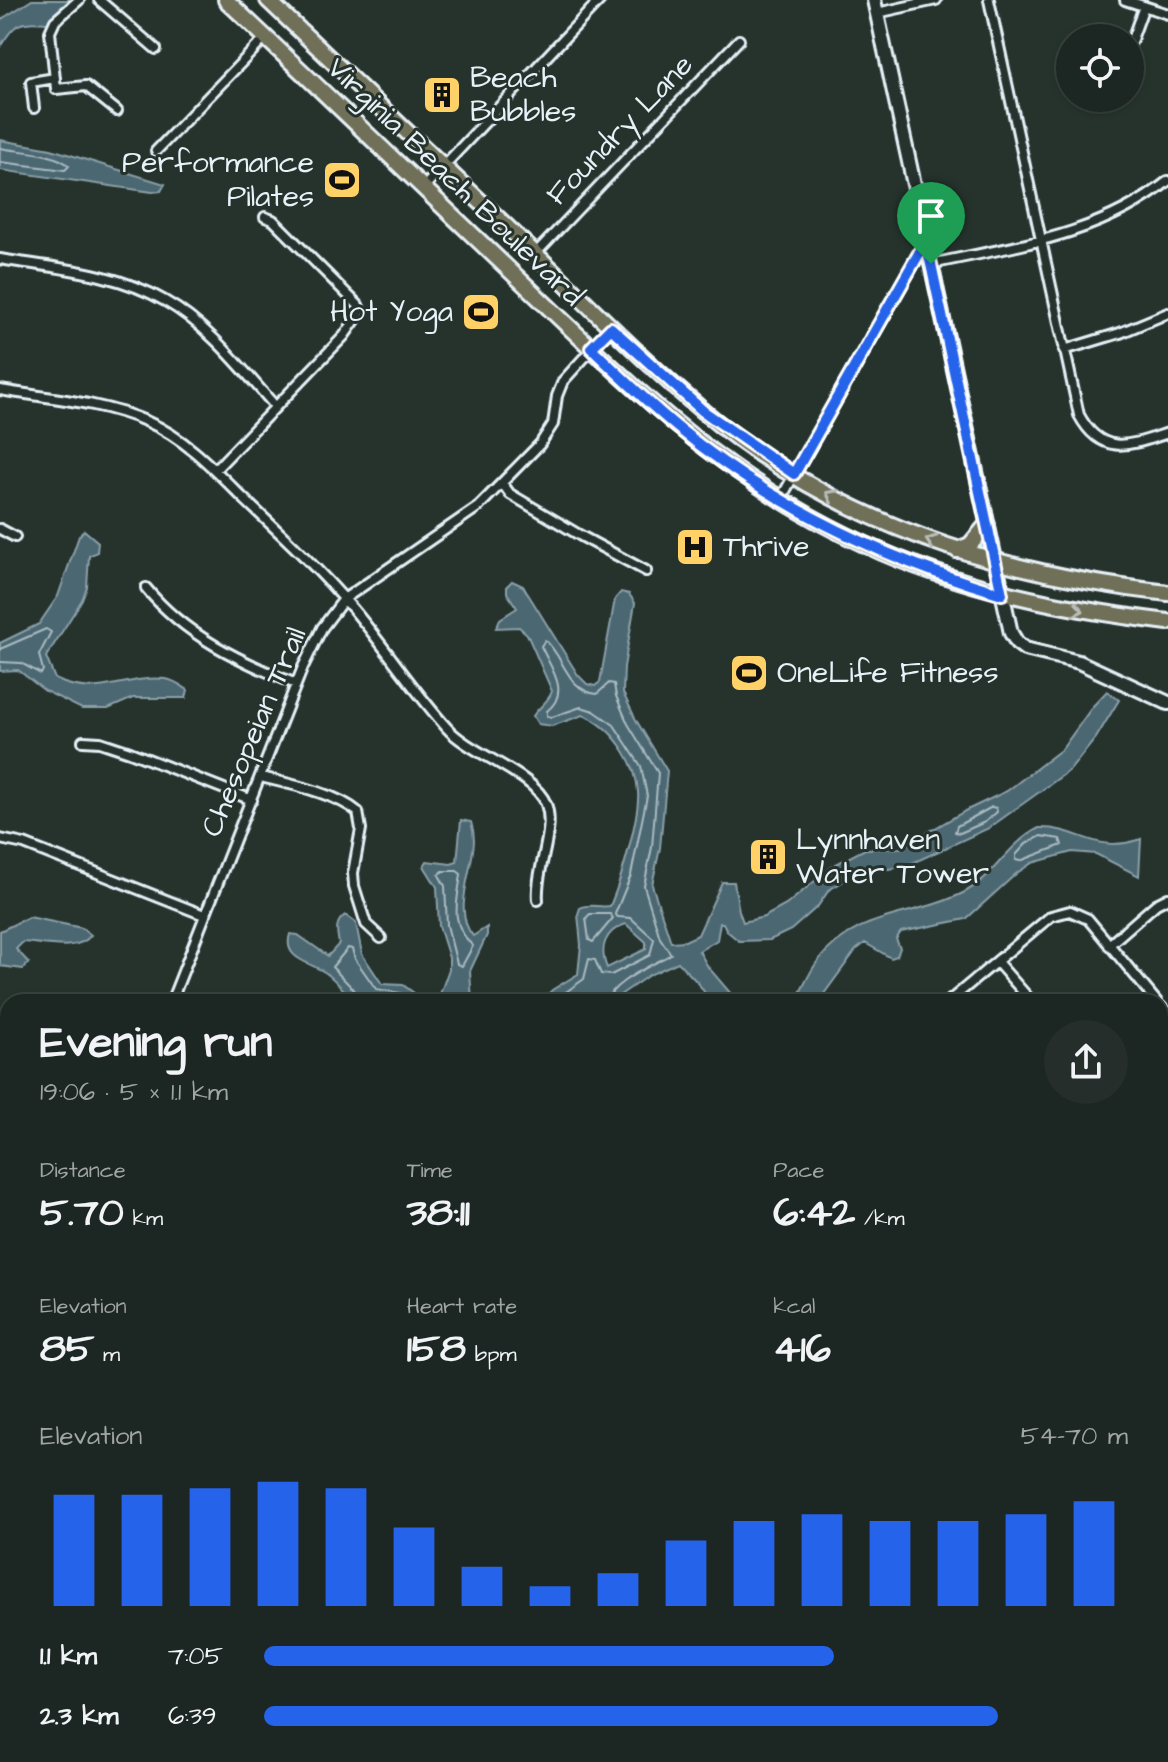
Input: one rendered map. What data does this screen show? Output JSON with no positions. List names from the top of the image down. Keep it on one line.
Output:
{"streets":{"main road":["Virginia Beach Boulevard"],"street":["Foundry Lane","Chesopeian Trail"]},"crossings":[["Foundry Lane","Virginia Beach Boulevard"],["Virginia Beach Boulevard","Chesopeian Trail"]],"places":{"building":["Beach Bubbles","Lynnhaven Water Tower"],"sports":["Performance Pilates","Hot Yoga","OneLife Fitness"],"hospital":["Thrive"]},"page":{"heading":["Evening run","19:06 · 5 × 1.1 km"],"stats":[["Distance","5.70 km"],["Time","38:11"],["Pace","6:42 /km"],["Elevation","85 m"],["Heart rate","158 bpm"],["kcal","416"]],"chart":["Elevation","54–70 m"],"list":[{"name":"1.1 km","note":"7:05"},{"name":"2.3 km","note":"6:39"}]}}
